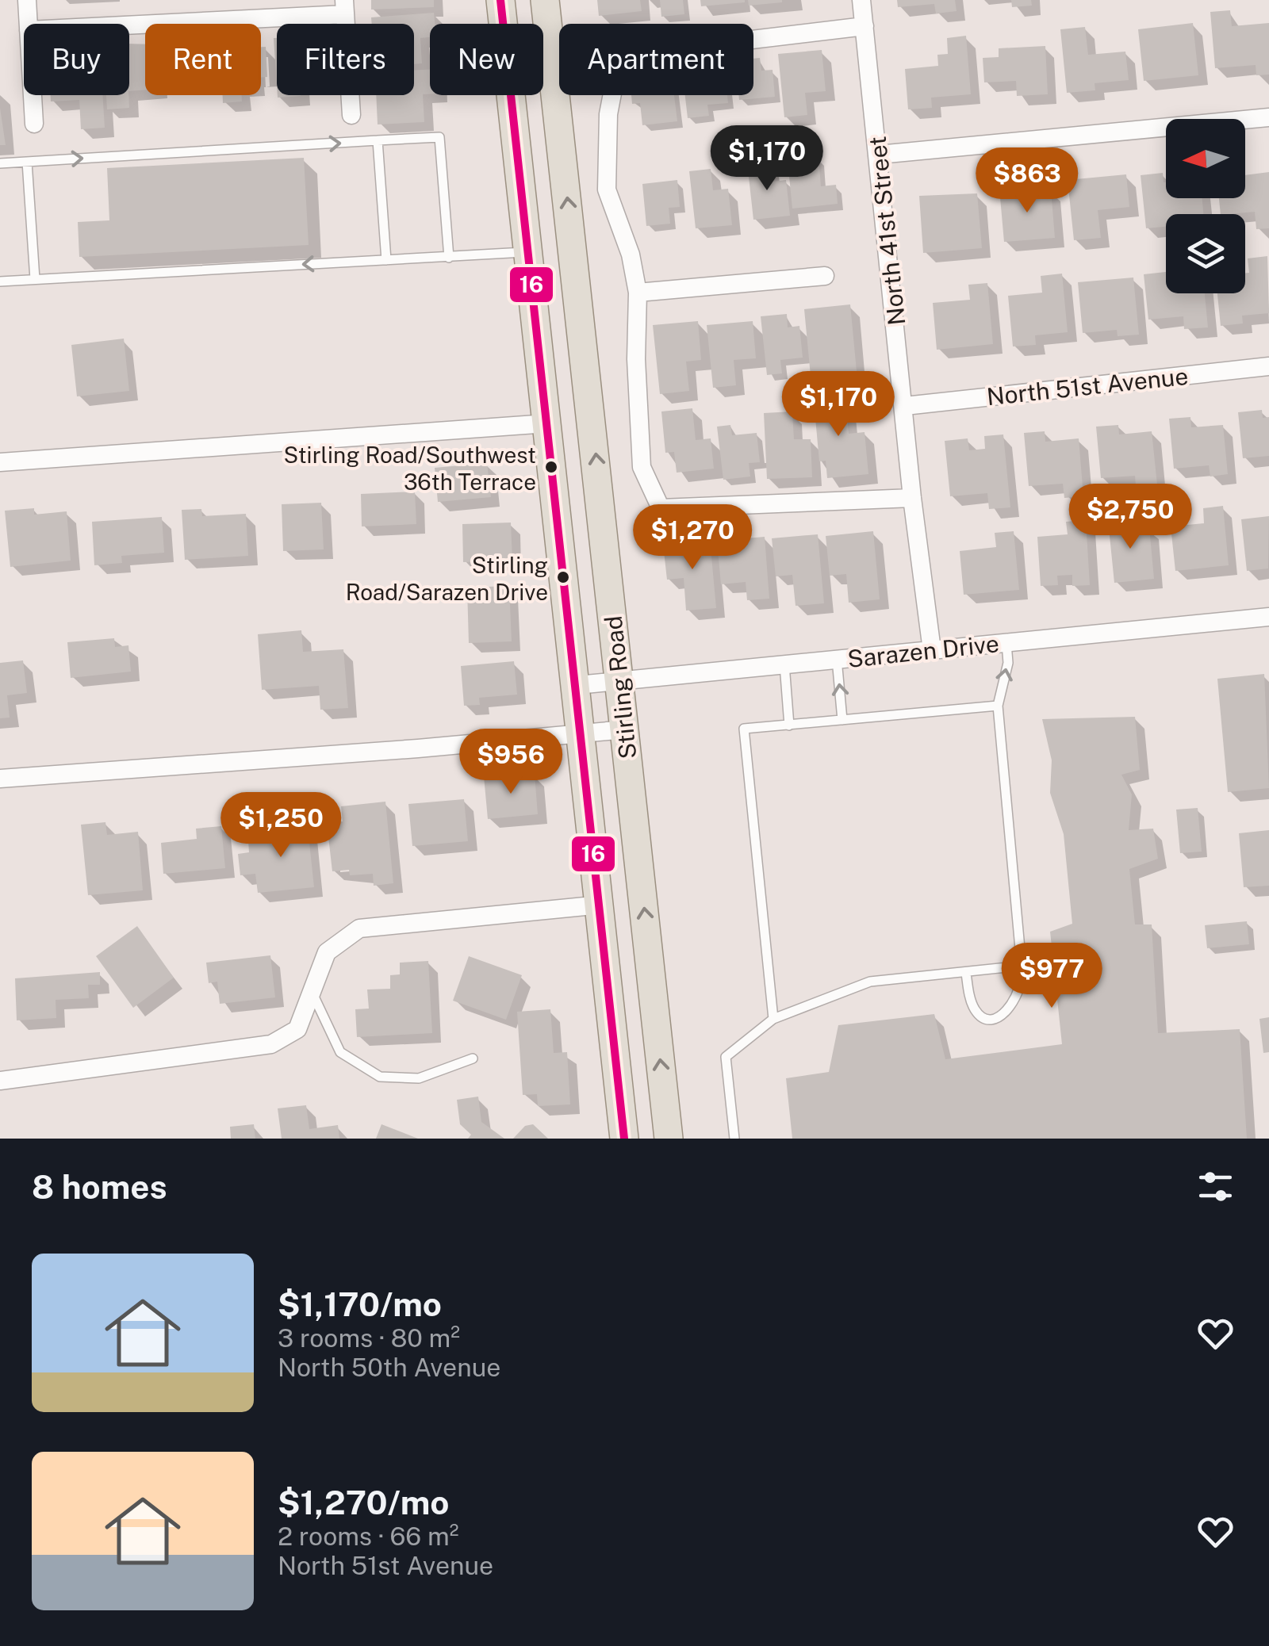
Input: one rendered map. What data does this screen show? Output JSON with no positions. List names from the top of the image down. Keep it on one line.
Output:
{"streets":{"main road":["Stirling Road"],"street":["North 41st Street","North 51st Avenue","Sarazen Drive"]},"crossings":[["North 41st Street","North 51st Avenue"],["North 41st Street","Sarazen Drive"],["Sarazen Drive","Stirling Road"]],"places":["Stirling Road/Southwest 36th Terrace","Stirling Road/Sarazen Drive"],"lines":["transit line 16"],"north":"left","page":{"chip":["Buy","Rent","Filters","New","Apartment"],"price":["$1,170","$863","$1,170","$2,750","$1,270","$956","$1,250","$977"],"heading":"8 homes","list":[{"name":"$1,170/mo","note":"3 rooms · 80 m² · North 50th Avenue"},{"name":"$1,270/mo","note":"2 rooms · 66 m² · North 51st Avenue"}]}}
